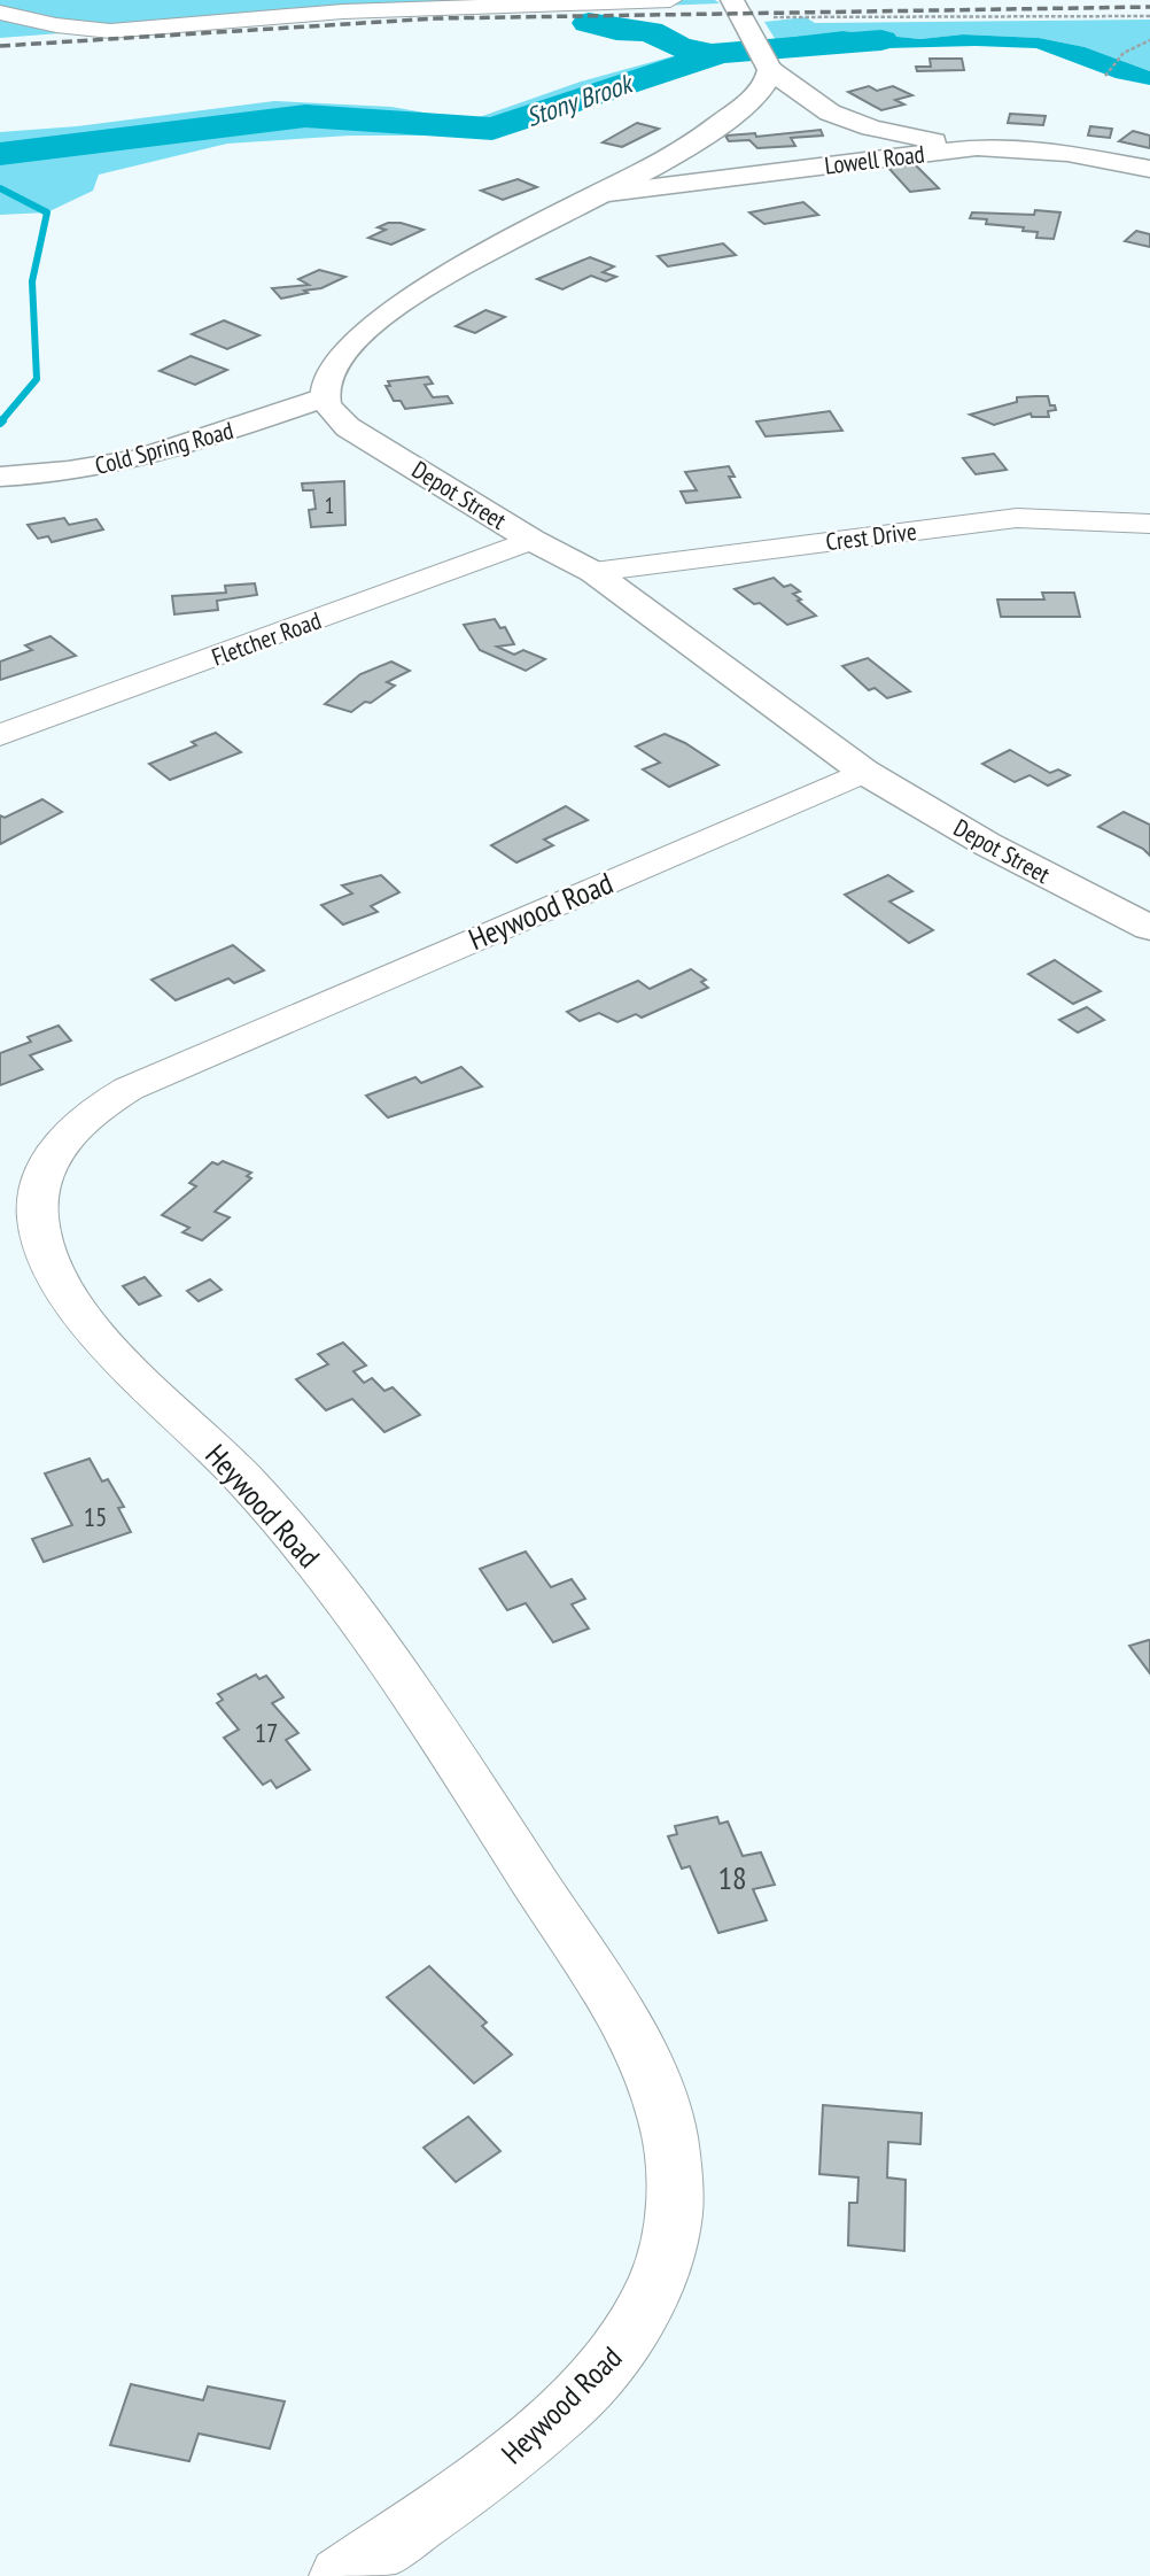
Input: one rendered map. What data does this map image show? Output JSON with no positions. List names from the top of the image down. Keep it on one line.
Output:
{"streets":{"main road":["Lowell Road","Cold Spring Road","Depot Street"],"street":["Crest Drive","Fletcher Road","Heywood Road"]},"crossings":[["Cold Spring Road","Depot Street"],["Depot Street","Crest Drive"],["Depot Street","Fletcher Road"],["Depot Street","Heywood Road"]],"water":["Stony Brook"],"house_numbers":["1","15","17","18"]}
